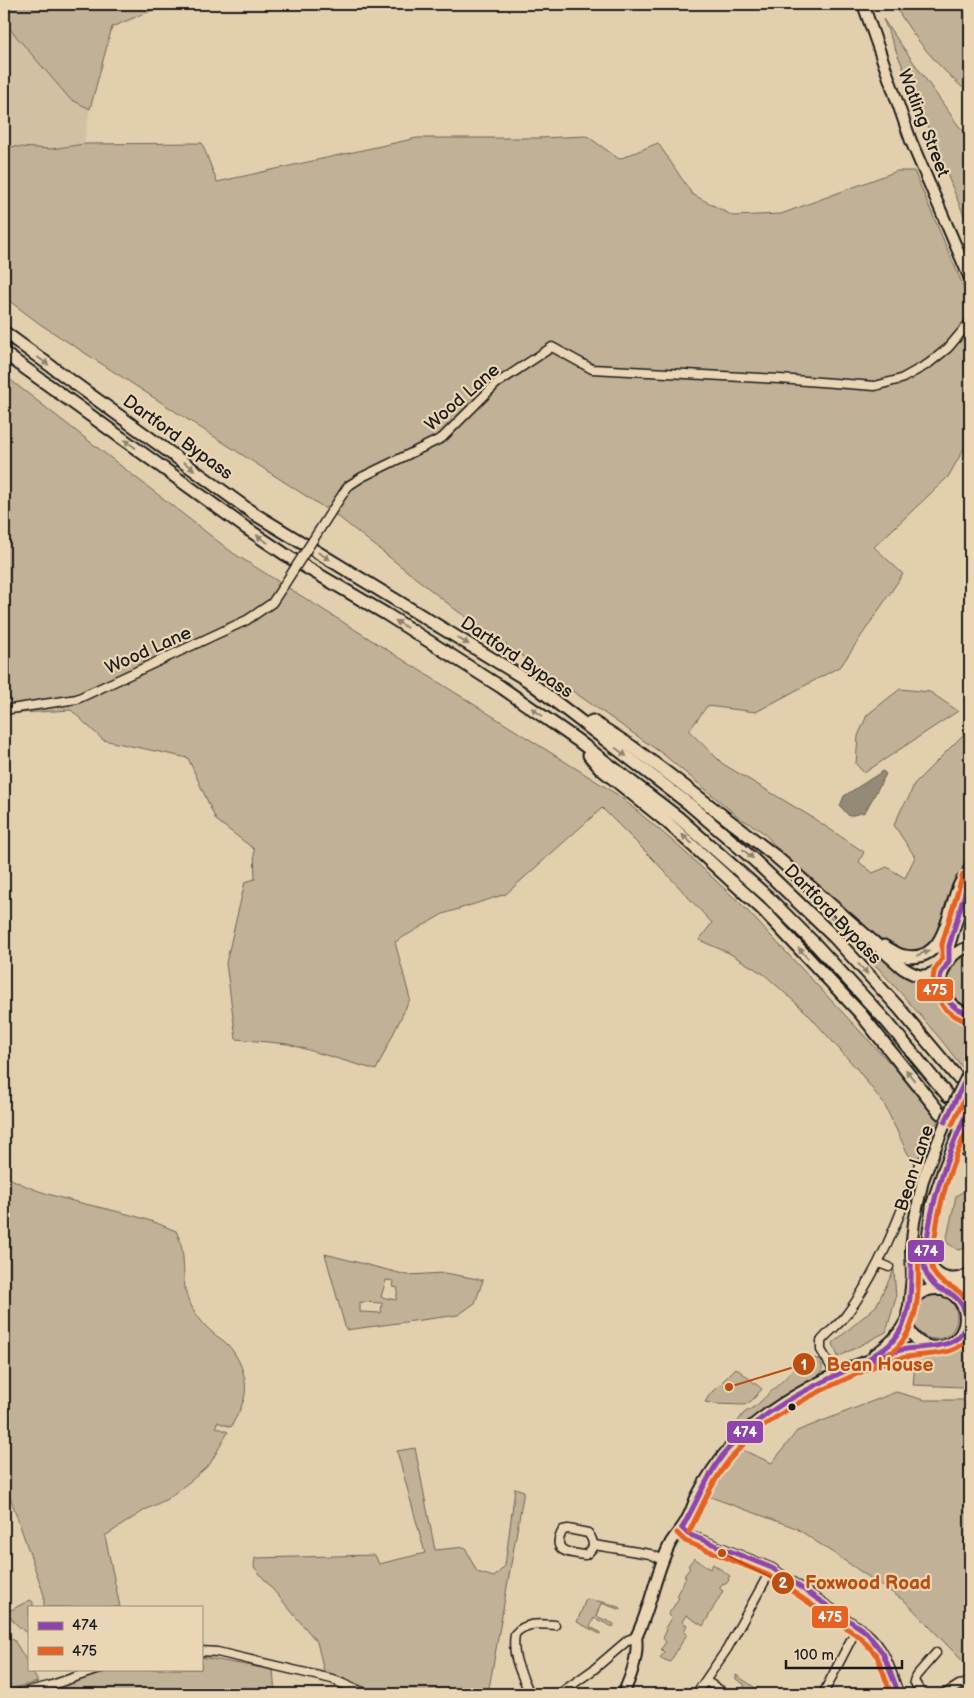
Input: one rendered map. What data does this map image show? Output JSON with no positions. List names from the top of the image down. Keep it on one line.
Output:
{"streets":{"highway":["Dartford Bypass"],"main road":["Watling Street","Bean Lane"],"street":["Wood Lane"]},"places":["Bean House","Foxwood Road"],"lines":["transit line 475","transit line 474"],"legend":["474","475"],"scale_bar":"100 m"}
